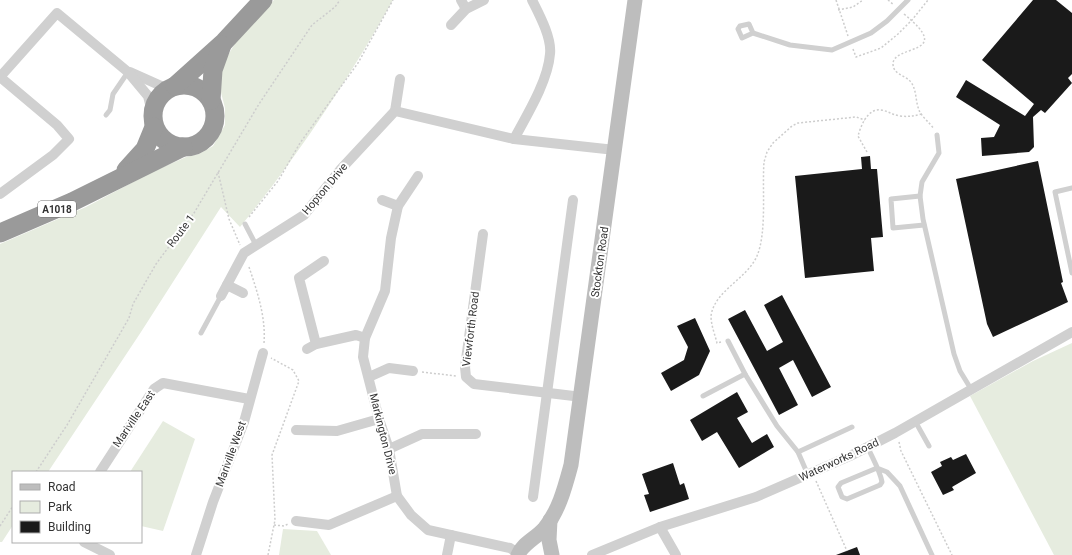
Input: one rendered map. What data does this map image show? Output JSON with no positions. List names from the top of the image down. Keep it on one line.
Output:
{"streets":{"highway":["A1018"],"main road":["Stockton Road"],"street":["Hopton Drive","Viewforth Road","Mariville East","Markington Drive","Mariville West","Waterworks Road"],"path":["Route 1"]},"crossings":[["Stockton Road","Viewforth Road"],["Stockton Road","Markington Drive"],["Mariville East","Mariville West"]],"legend":["Road","Park","Building"]}
